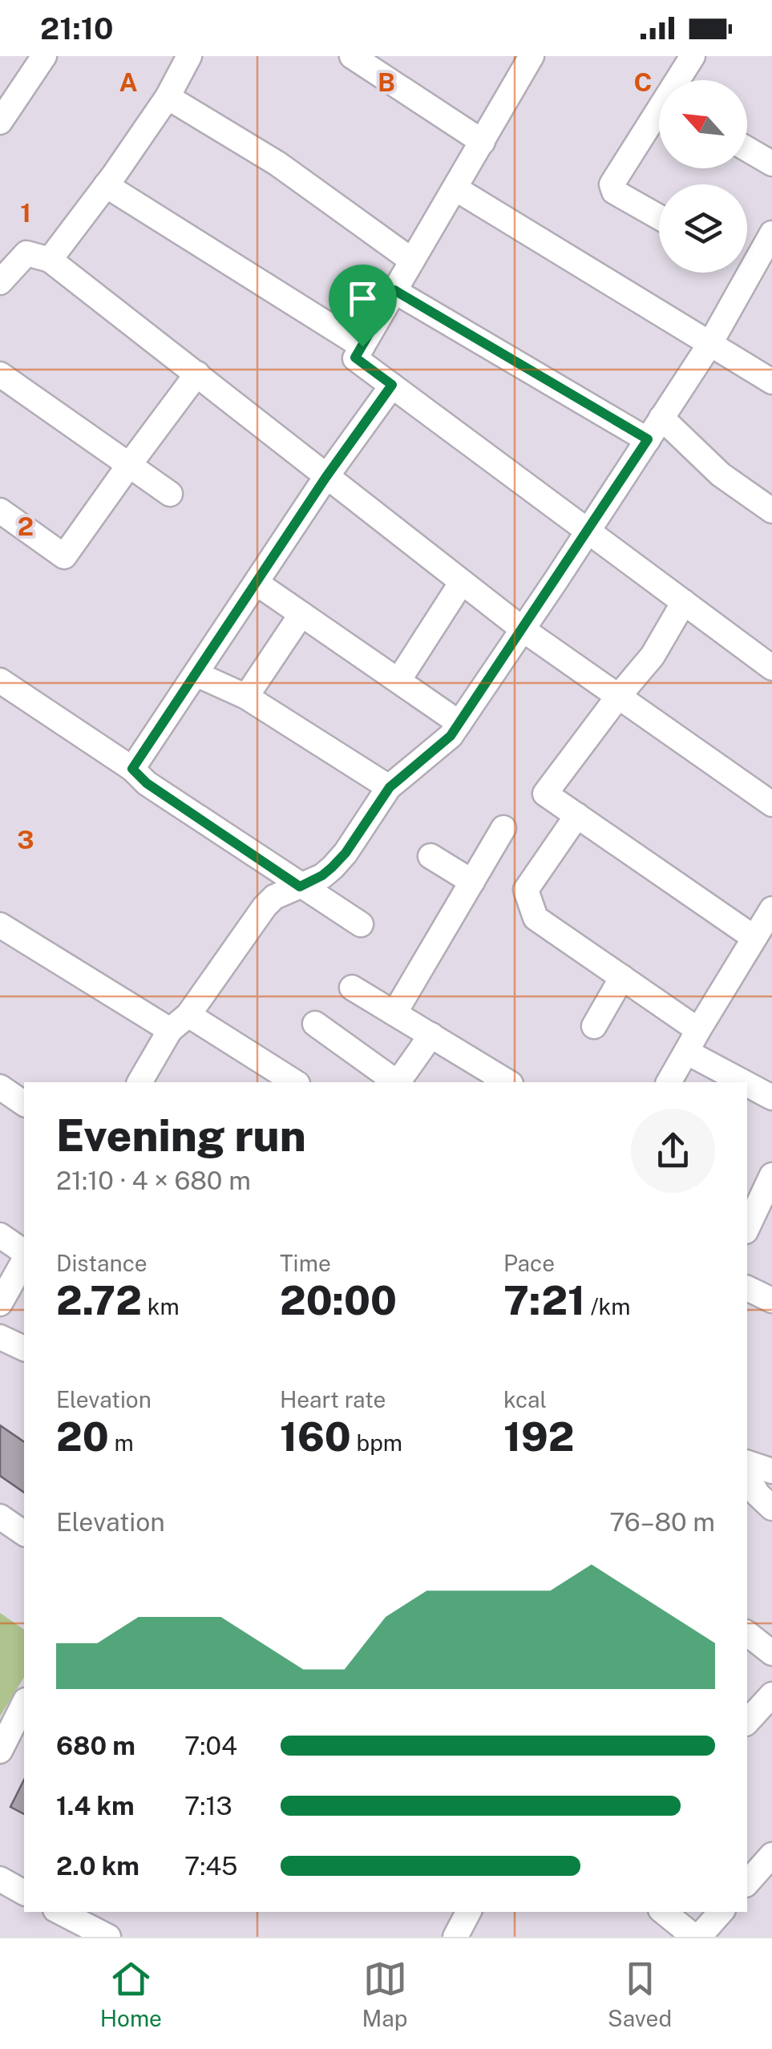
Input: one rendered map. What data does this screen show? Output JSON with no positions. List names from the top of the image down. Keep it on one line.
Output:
{"north":"top left","page":{"status":"21:10","heading":["Evening run","21:10 · 4 × 680 m"],"stats":[["Distance","2.72 km"],["Time","20:00"],["Pace","7:21 /km"],["Elevation","20 m"],["Heart rate","160 bpm"],["kcal","192"]],"chart":["Elevation","76–80 m"],"list":[{"name":"680 m","note":"7:04"},{"name":"1.4 km","note":"7:13"},{"name":"2.0 km","note":"7:45"}],"tabs":["Home","Map","Saved"]},"grid":{"columns":["A","B","C"],"rows":["1","2","3"]}}
